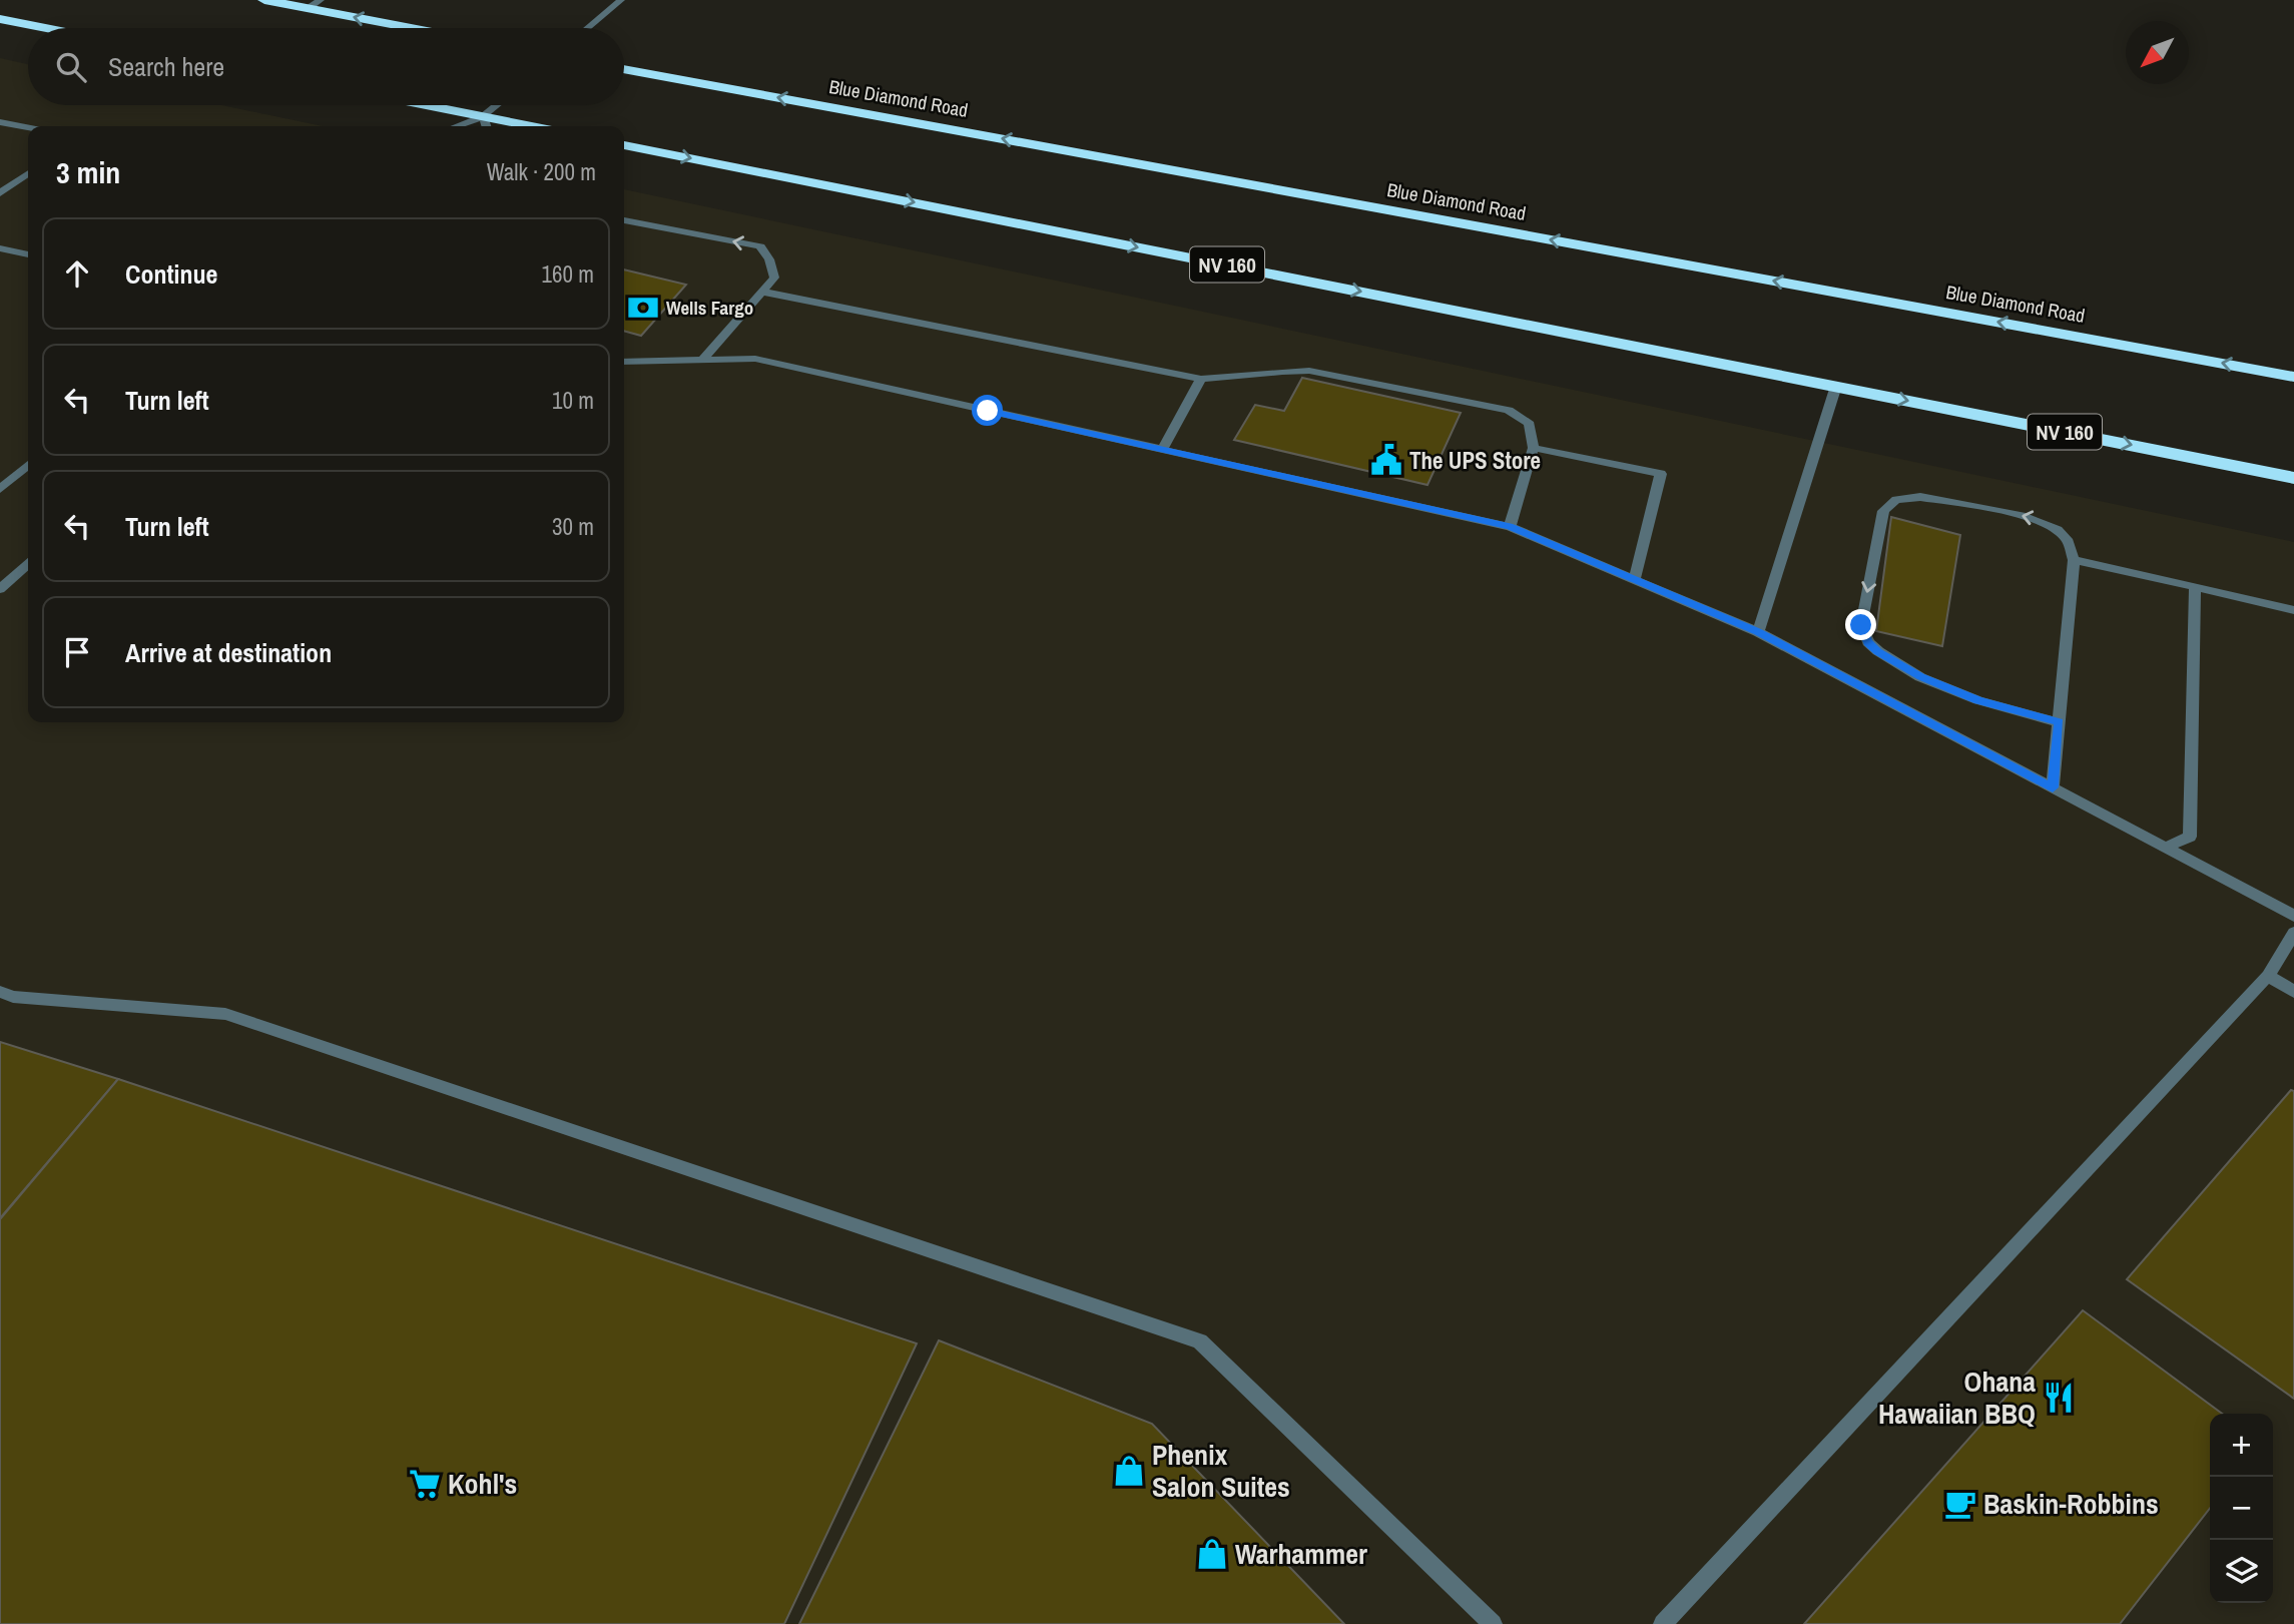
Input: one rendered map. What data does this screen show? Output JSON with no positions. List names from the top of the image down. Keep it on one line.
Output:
{"streets":{"highway":["Blue Diamond Road","NV 160"]},"places":{"bank":["Wells Fargo"],"public building":["The UPS Store"],"restaurant":["Ohana Hawaiian BBQ"],"shop":["Phenix Salon Suites","Warhammer"],"supermarket":["Kohl's"],"cafe":["Baskin-Robbins"]},"north":"bottom left","page":{"search":"Search here","heading":["3 min","Walk · 200 m"],"list":[["Continue","160 m"],["Turn left","10 m"],["Turn left","30 m"],"Arrive at destination"],"map_buttons":["+","−"]}}
